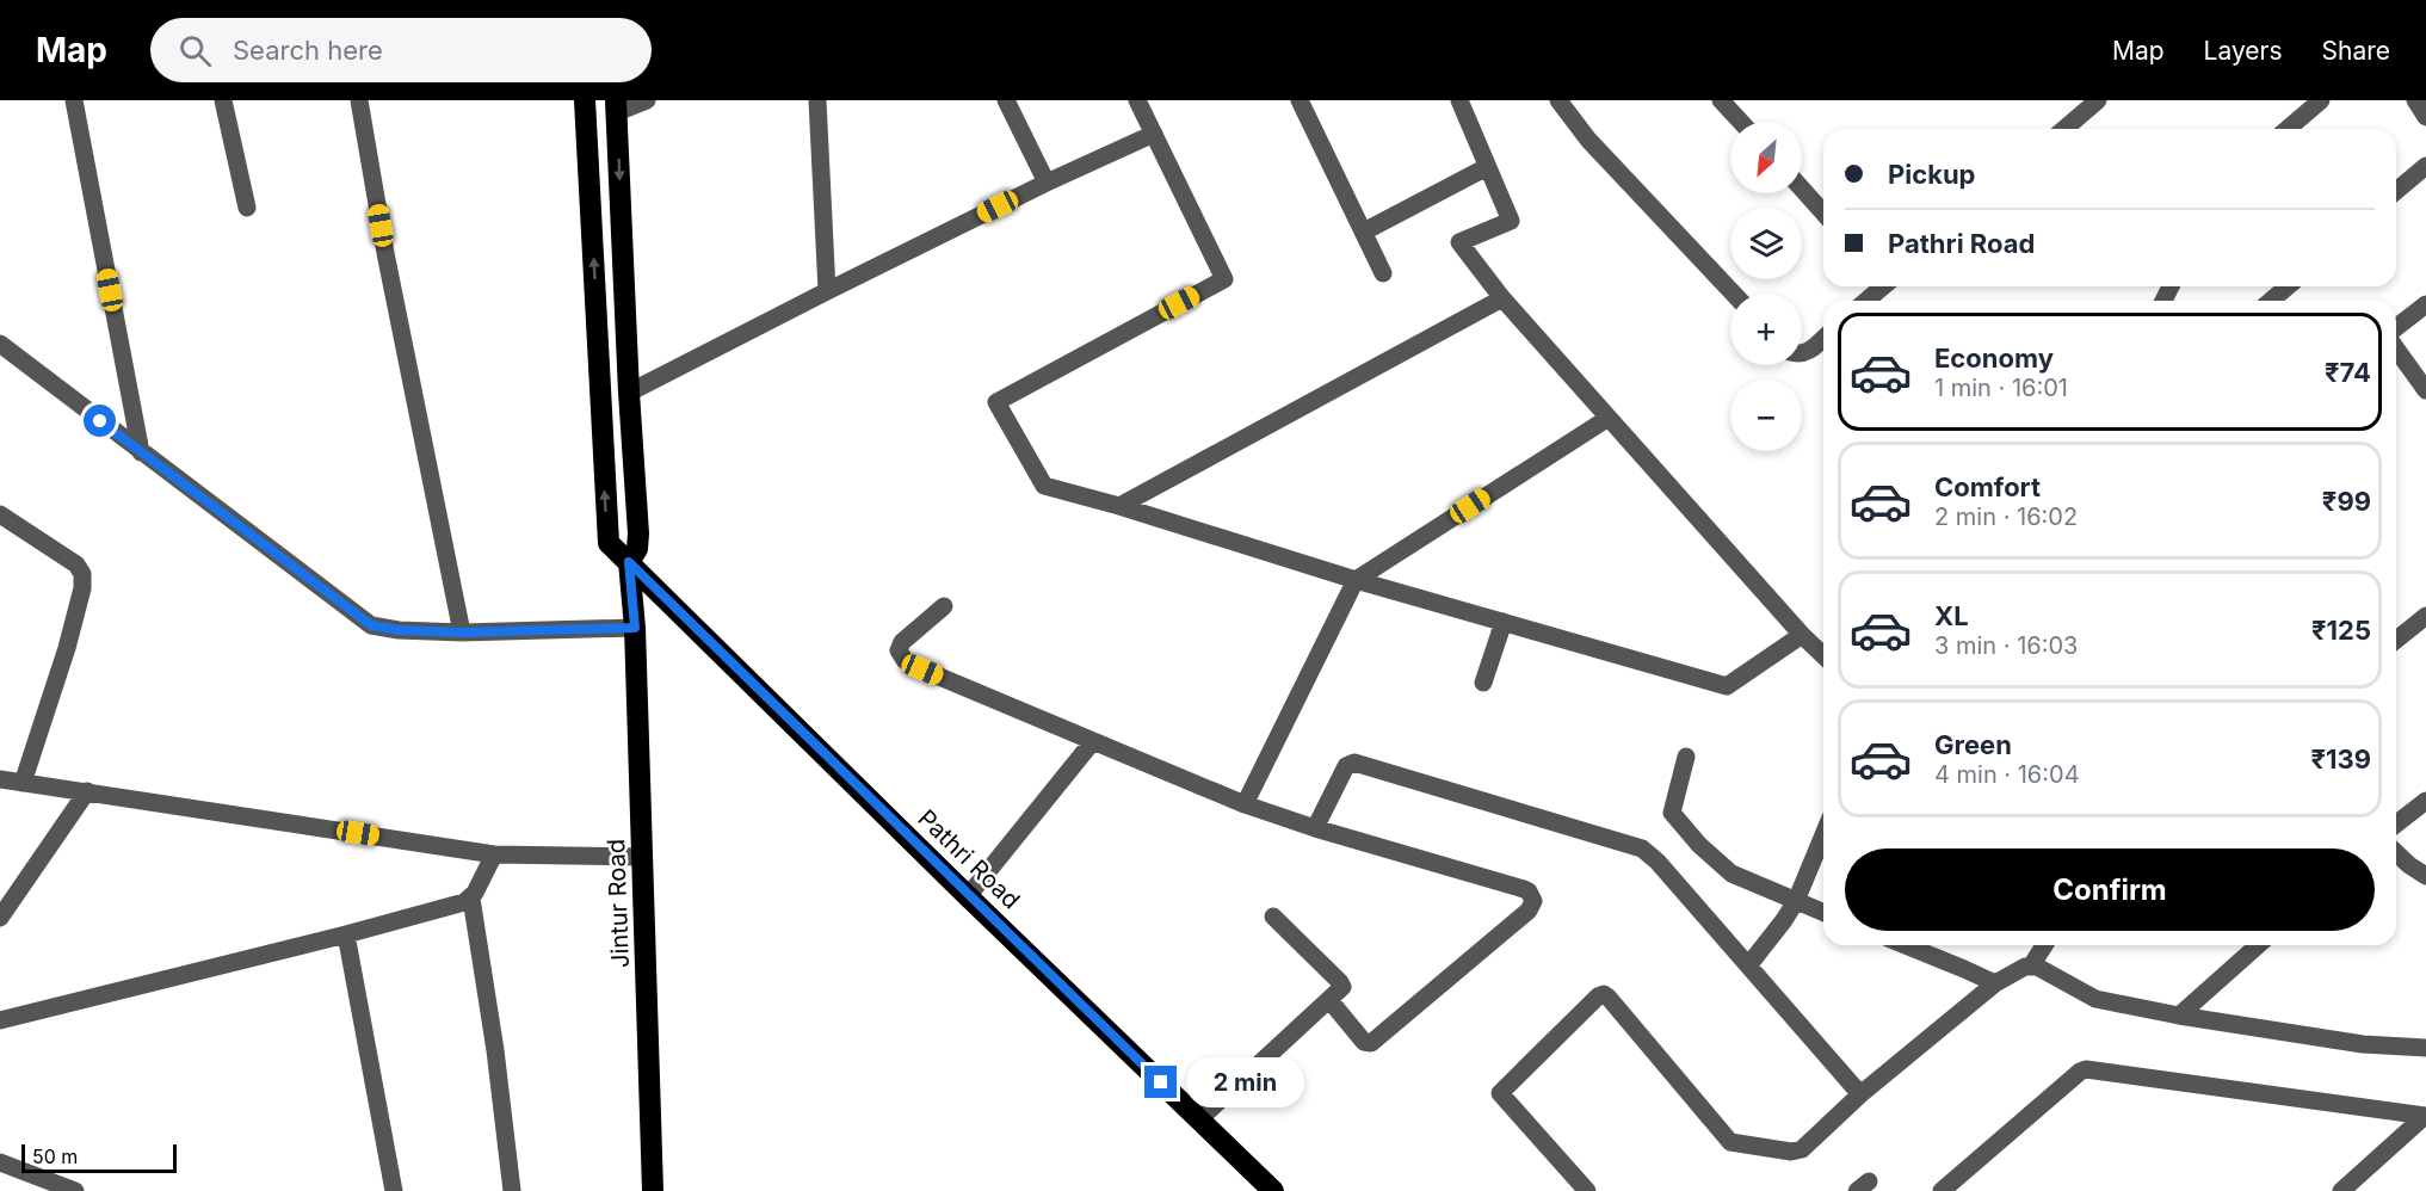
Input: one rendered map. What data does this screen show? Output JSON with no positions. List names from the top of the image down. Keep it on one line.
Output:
{"streets":{"highway":["Pathri Road","Jintur Road"]},"crossings":[["Pathri Road","Jintur Road"]],"scale_bar":"50 m","north":"bottom left","page":{"header":"Map","search":"Search here","nav":["Map","Layers","Share"],"map_buttons":["+","−"],"banner":["Pickup","Pathri Road"],"list":[{"name":"Economy","note":"1 min · 16:01","value":"₹74"},{"name":"Comfort","note":"2 min · 16:02","value":"₹99"},{"name":"XL","note":"3 min · 16:03","value":"₹125"},{"name":"Green","note":"4 min · 16:04","value":"₹139"}],"buttons":"Confirm","bubble":"2 min","scale":"50 m"}}
